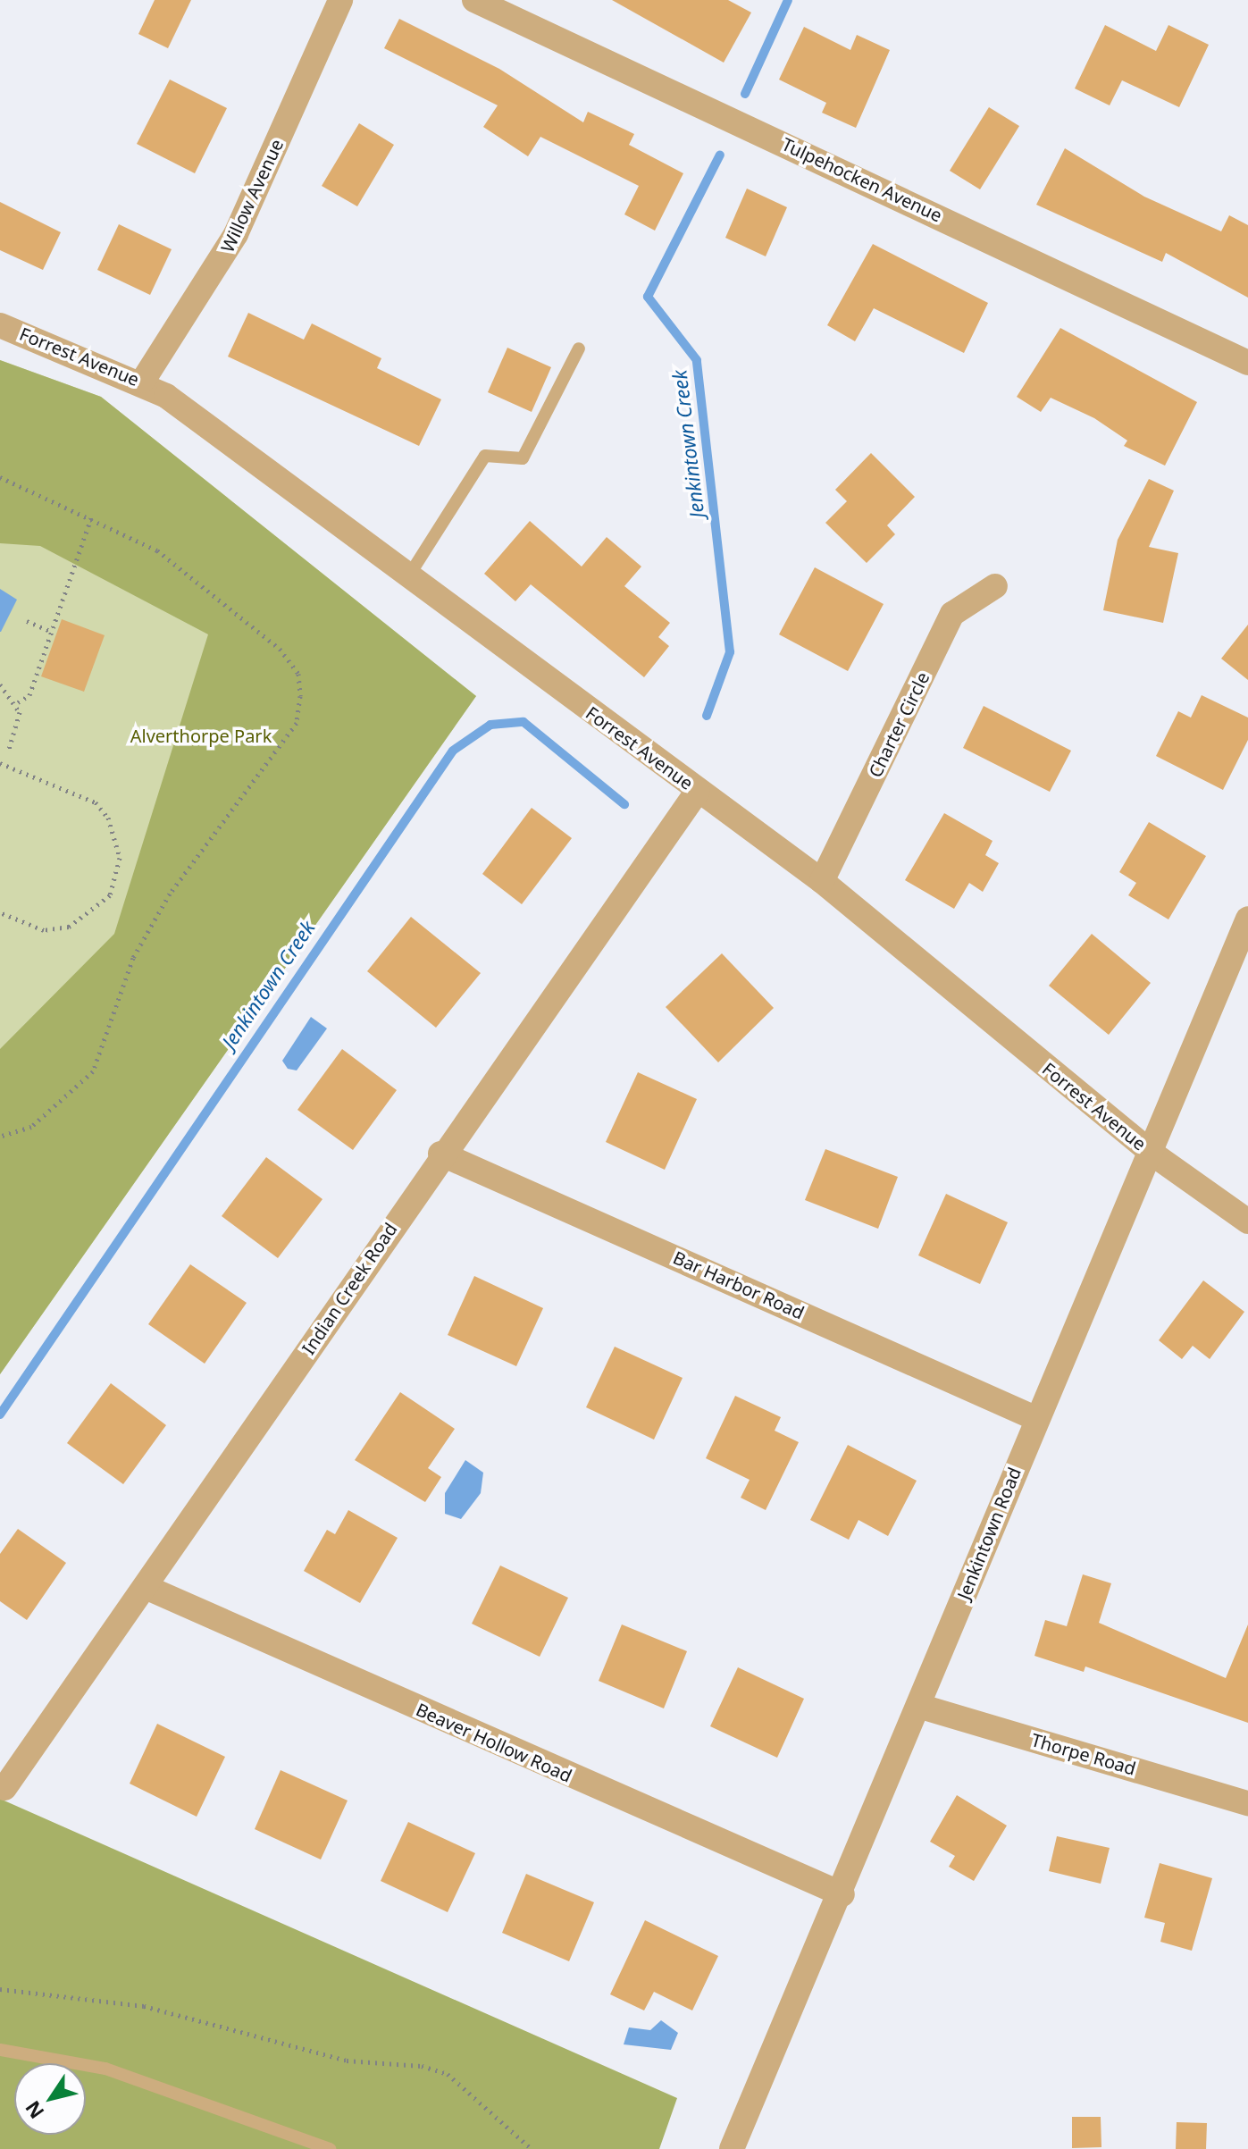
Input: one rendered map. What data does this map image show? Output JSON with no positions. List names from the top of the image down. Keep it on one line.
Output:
{"streets":{"street":["Tulpehocken Avenue","Willow Avenue","Forrest Avenue","Charter Circle","Bar Harbor Road","Indian Creek Road","Jenkintown Road","Beaver Hollow Road","Thorpe Road"]},"crossings":[["Willow Avenue","Forrest Avenue"],["Forrest Avenue","Charter Circle"],["Forrest Avenue","Indian Creek Road"],["Forrest Avenue","Jenkintown Road"],["Bar Harbor Road","Indian Creek Road"],["Bar Harbor Road","Jenkintown Road"],["Indian Creek Road","Beaver Hollow Road"],["Jenkintown Road","Beaver Hollow Road"],["Jenkintown Road","Thorpe Road"]],"water":["Jenkintown Creek"],"parks":["Alverthorpe Park"],"north":"bottom left"}
